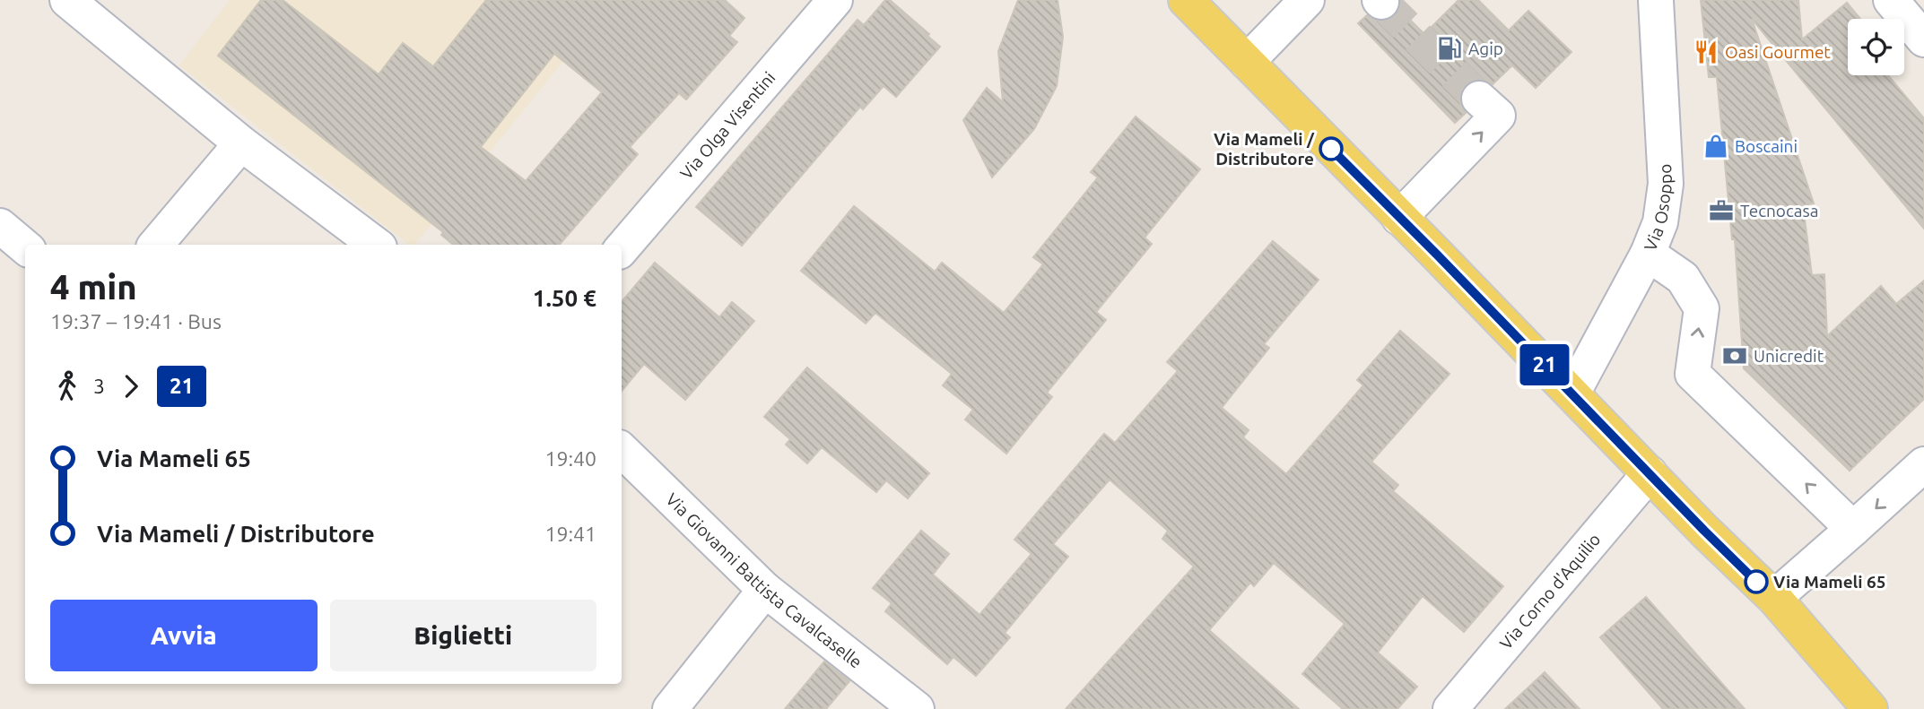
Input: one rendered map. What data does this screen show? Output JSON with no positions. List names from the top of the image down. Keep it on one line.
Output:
{"streets":{"street":["Via Olga Visentini","Via Osoppo","Via Giovanni Battista Cavalcaselle","Via Corno d'Aquilio"]},"places":{"fuel station":["Agip"],"restaurant":["Oasi Gourmet"],"shop":["Boscaini"],"other":["Via Mameli / Distributore","Via Mameli 65"],"office":["Tecnocasa"],"bank":["Unicredit"]},"lines":["bus line 21"],"page":{"on_map":"21","heading":["4 min","19:37 – 19:41 · Bus","1.50 €"],"legs":["3","21"],"list":[{"name":"Via Mameli 65","value":"19:40"},{"name":"Via Mameli / Distributore","value":"19:41"}],"buttons":["Avvia","Biglietti"]}}
